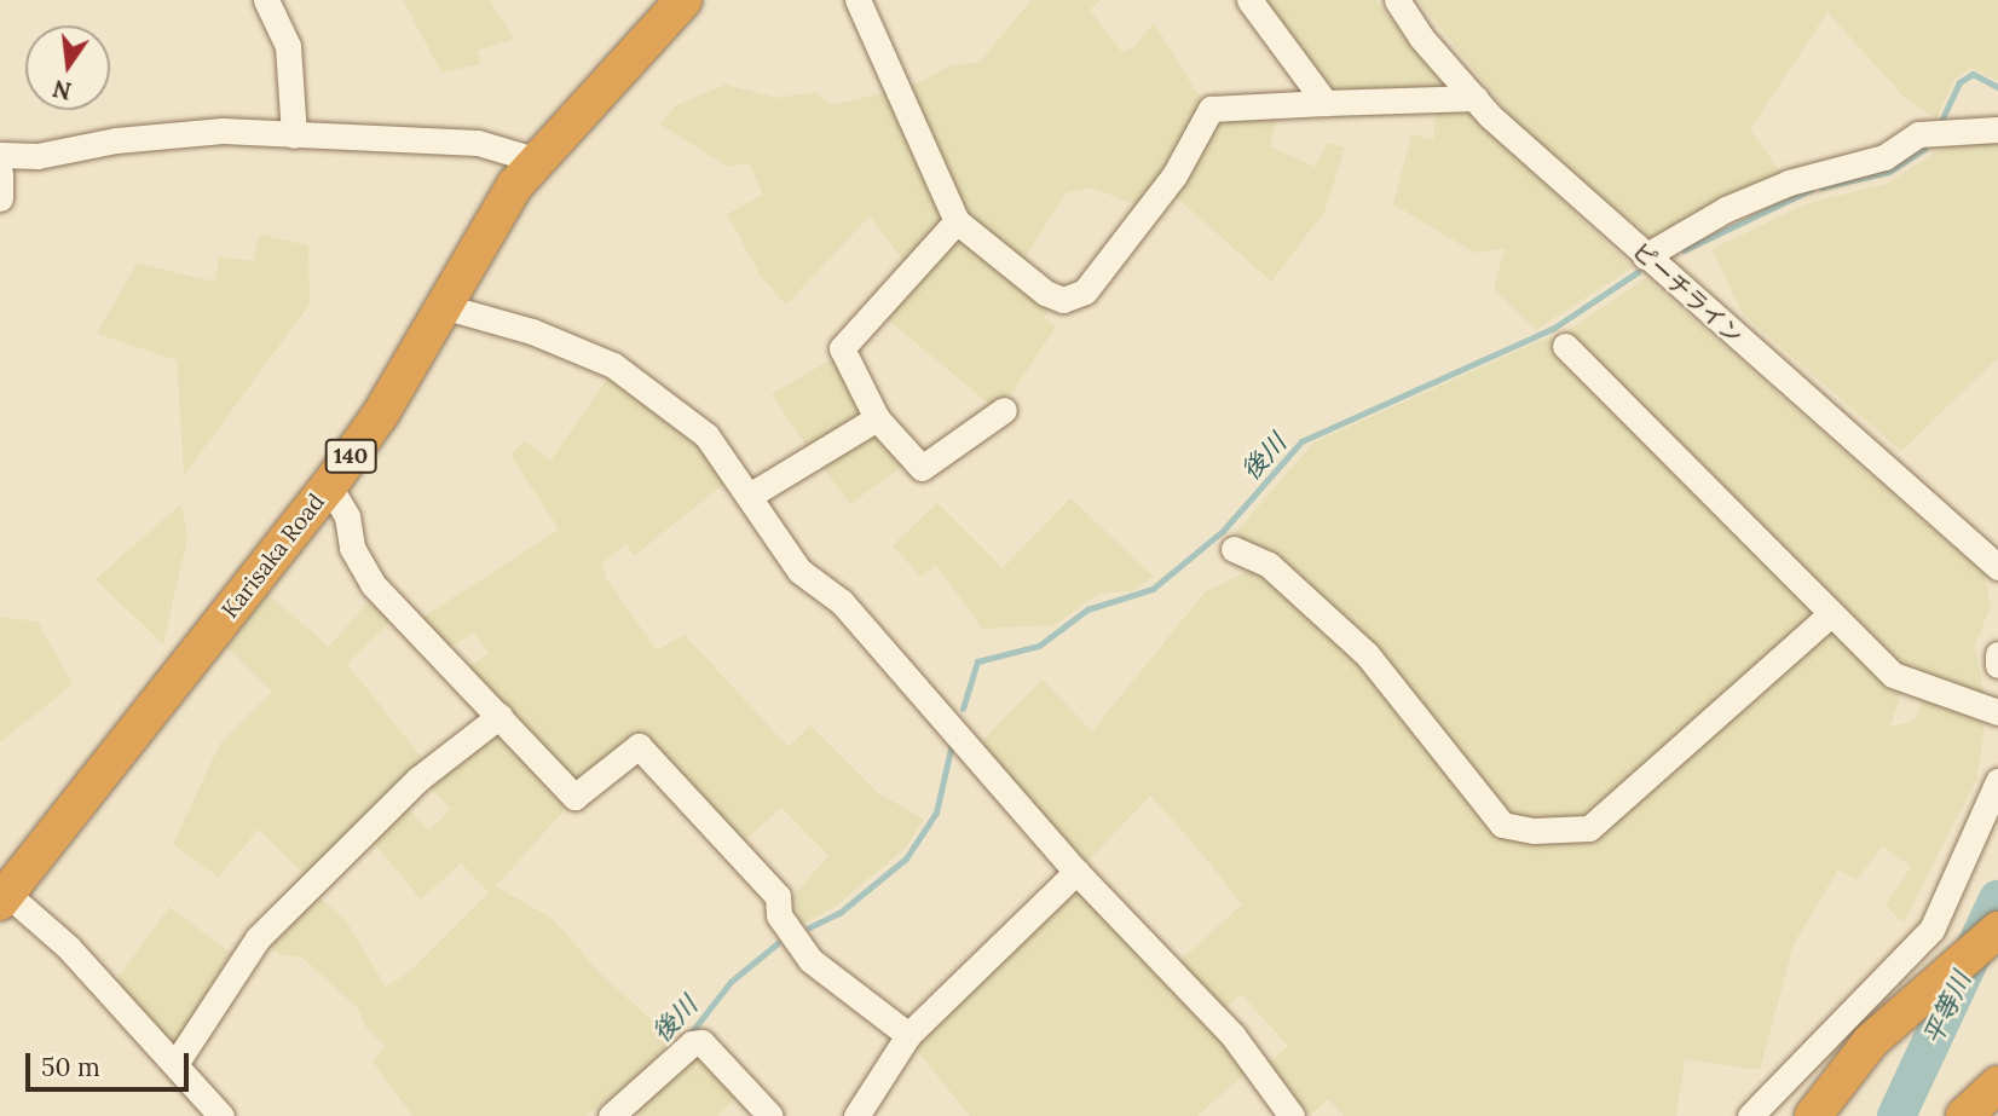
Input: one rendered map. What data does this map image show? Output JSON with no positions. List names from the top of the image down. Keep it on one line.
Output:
{"streets":{"highway":["140","Karisaka Road"],"street":["ピーチライン"]},"water":["後川","平等川"],"scale_bar":"50 m","north":"bottom"}
